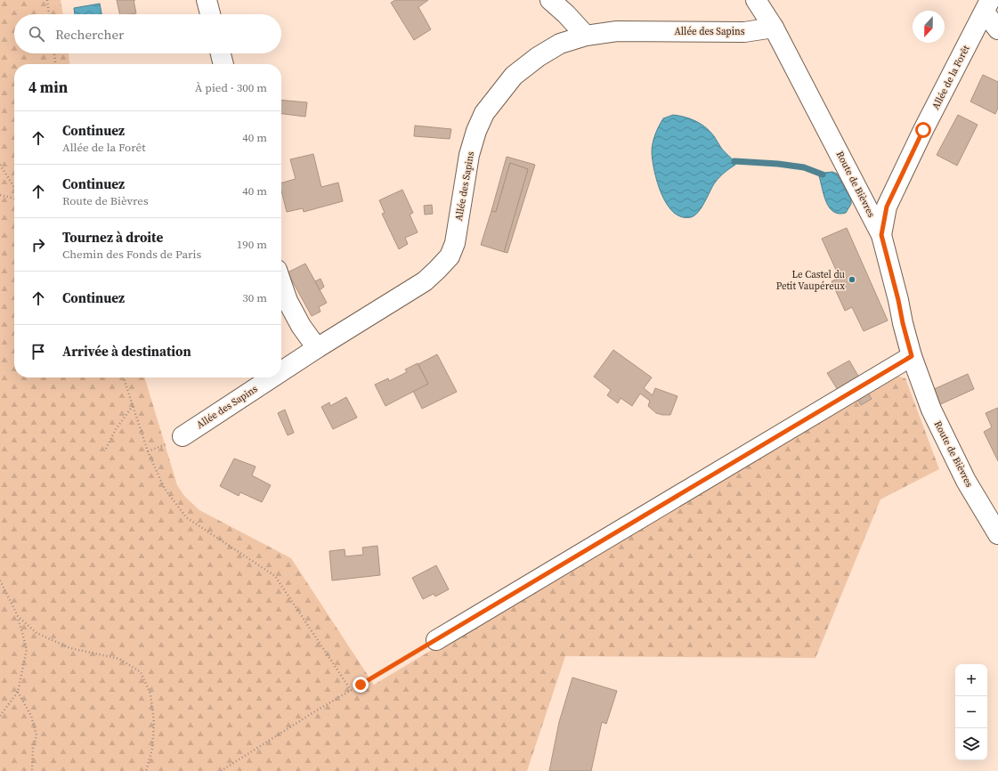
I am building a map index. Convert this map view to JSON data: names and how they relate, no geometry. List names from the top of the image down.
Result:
{
  "streets": {
    "street": ["Allée des Sapins", "Allée de la Forêt", "Route de Bièvres"]
  },
  "crossings": [
    ["Allée des Sapins", "Route de Bièvres"],
    ["Allée de la Forêt", "Route de Bièvres"]
  ],
  "places": ["Le Castel du Petit Vaupéreux"],
  "north": "bottom",
  "page": {
    "search": "Rechercher",
    "heading": ["4 min", "À pied · 300 m"],
    "list": [
      ["Continuez", "Allée de la Forêt", "40 m"],
      ["Continuez", "Route de Bièvres", "40 m"],
      ["Tournez à droite", "Chemin des Fonds de Paris", "190 m"],
      ["Continuez", "30 m"],
      "Arrivée à destination"
    ],
    "map_buttons": ["+", "−"]
  }
}
